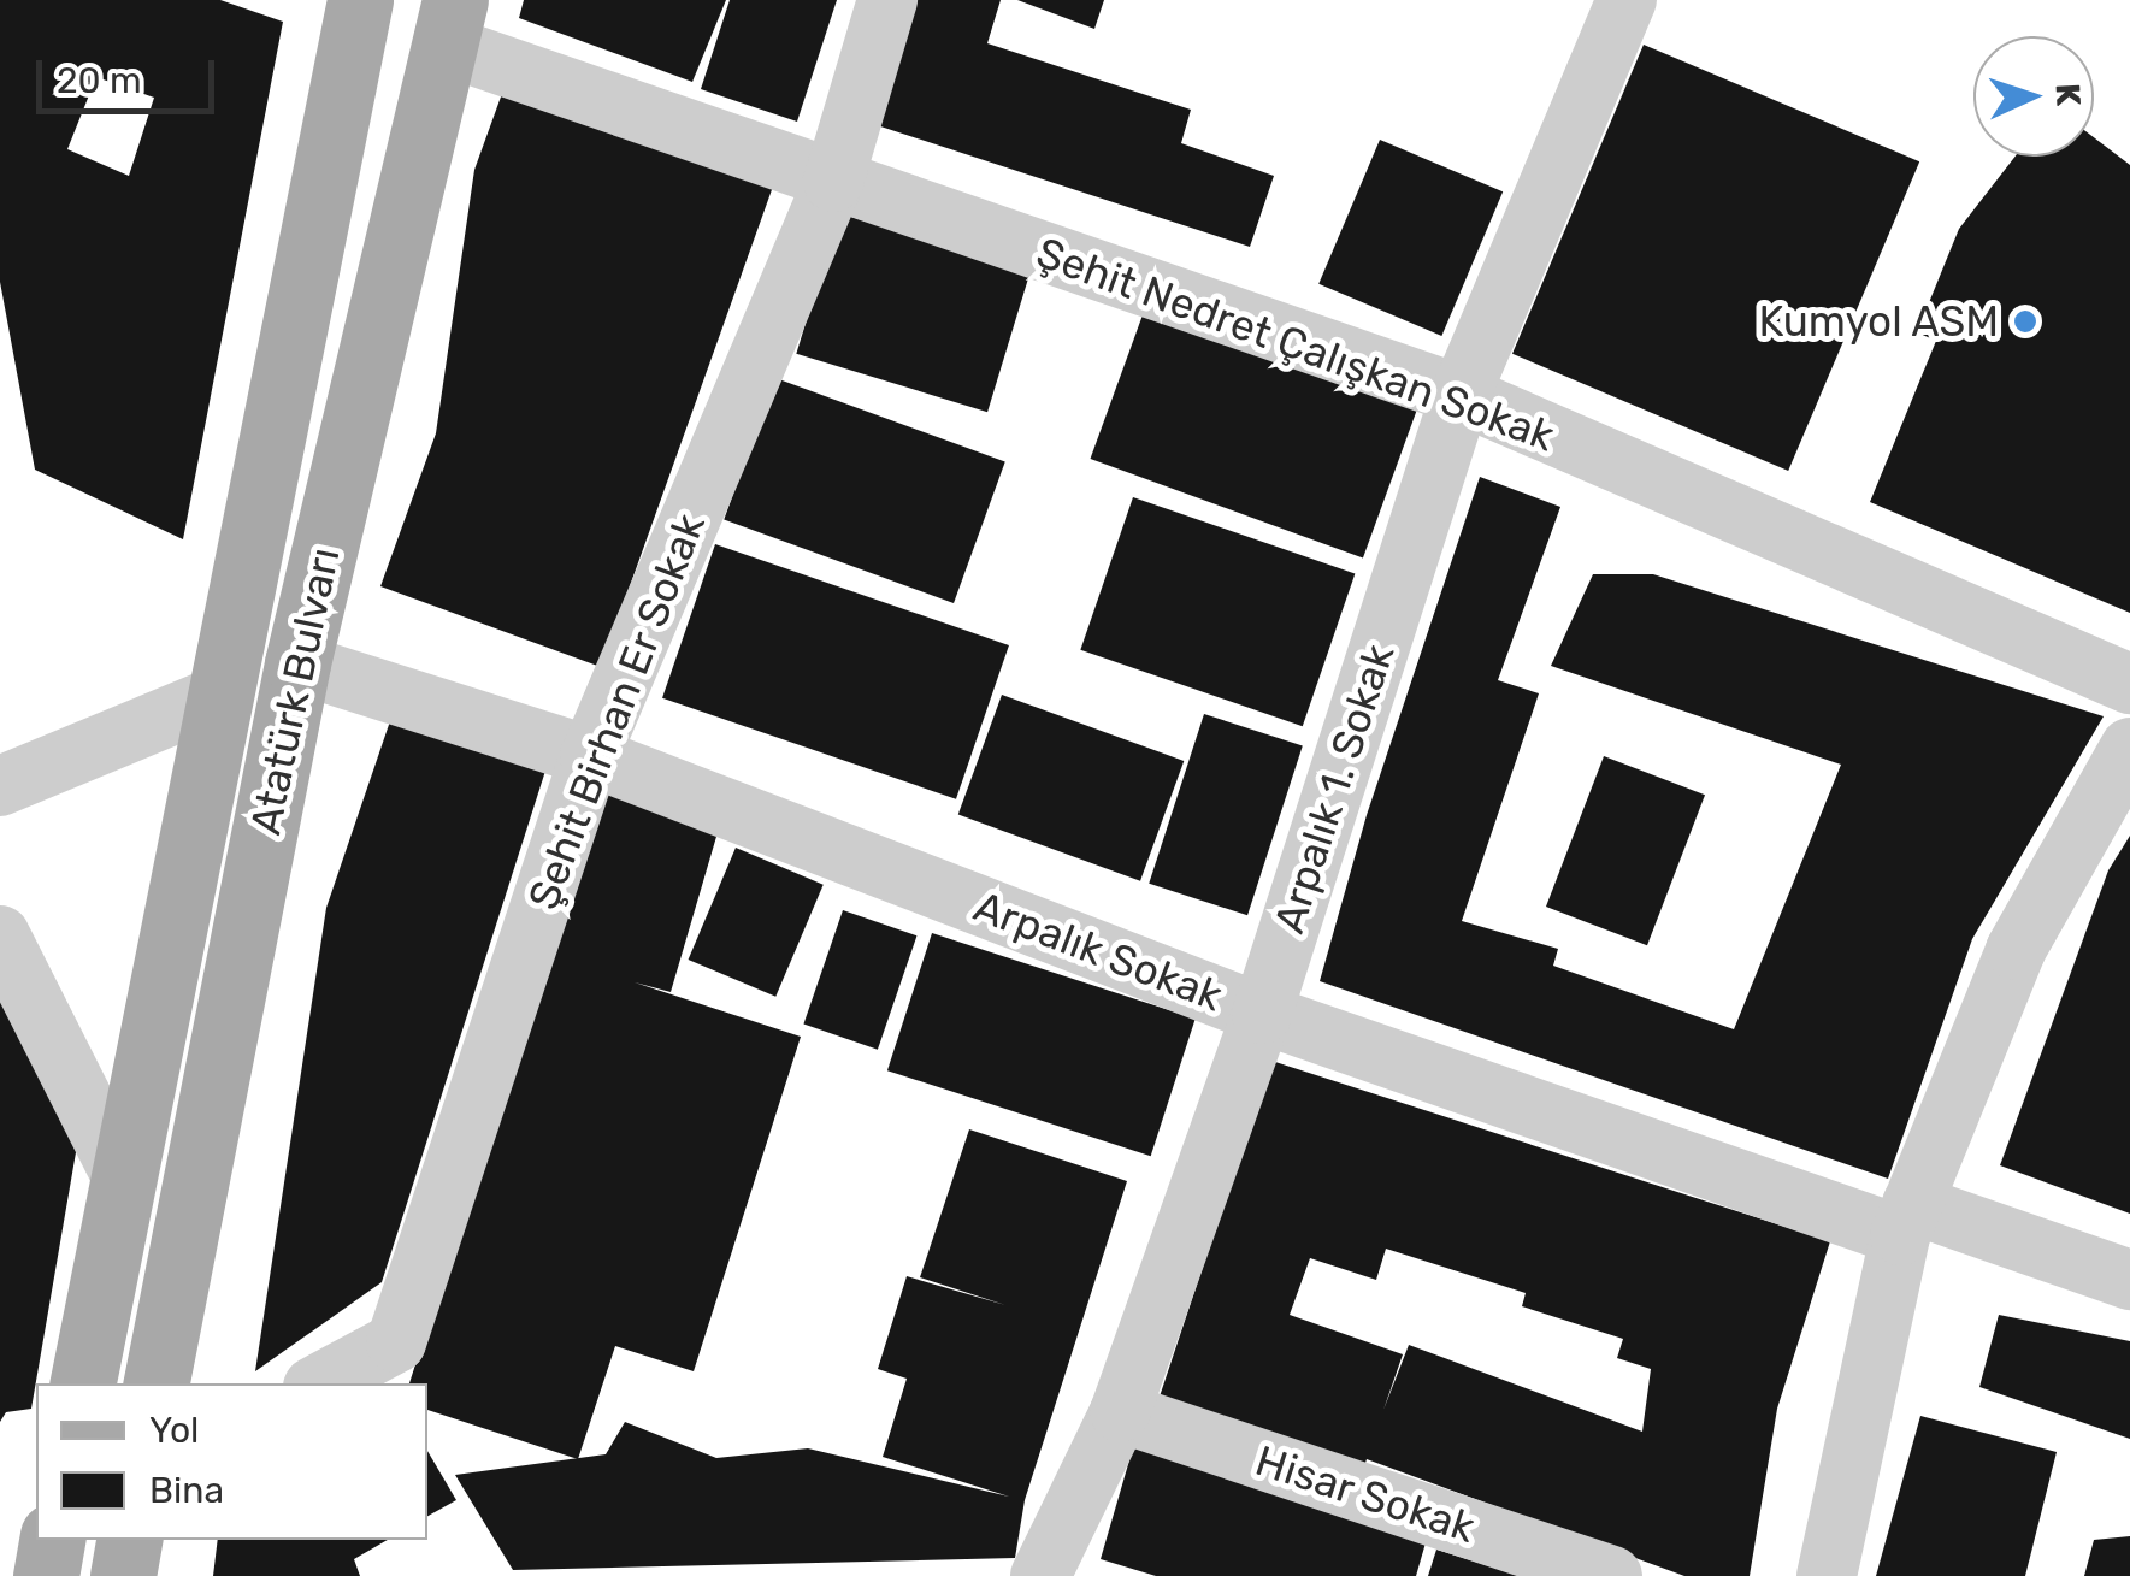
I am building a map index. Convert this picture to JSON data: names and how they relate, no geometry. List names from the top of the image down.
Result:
{
  "streets": {
    "main road": ["Atatürk Bulvarı"],
    "street": [
      "Şehit Nedret Çalışkan Sokak",
      "Şehit Birhan Er Sokak",
      "Arpalık 1. Sokak",
      "Arpalık Sokak",
      "Hisar Sokak"
    ]
  },
  "crossings": [
    ["Şehit Nedret Çalışkan Sokak", "Atatürk Bulvarı"],
    ["Şehit Nedret Çalışkan Sokak", "Şehit Birhan Er Sokak"],
    ["Şehit Nedret Çalışkan Sokak", "Arpalık 1. Sokak"],
    ["Atatürk Bulvarı", "Arpalık Sokak"],
    ["Şehit Birhan Er Sokak", "Arpalık Sokak"],
    ["Arpalık 1. Sokak", "Arpalık Sokak"],
    ["Arpalık 1. Sokak", "Hisar Sokak"]
  ],
  "places": ["Kumyol ASM"],
  "legend": ["Yol", "Bina"],
  "scale_bar": "20 m",
  "north": "right"
}
